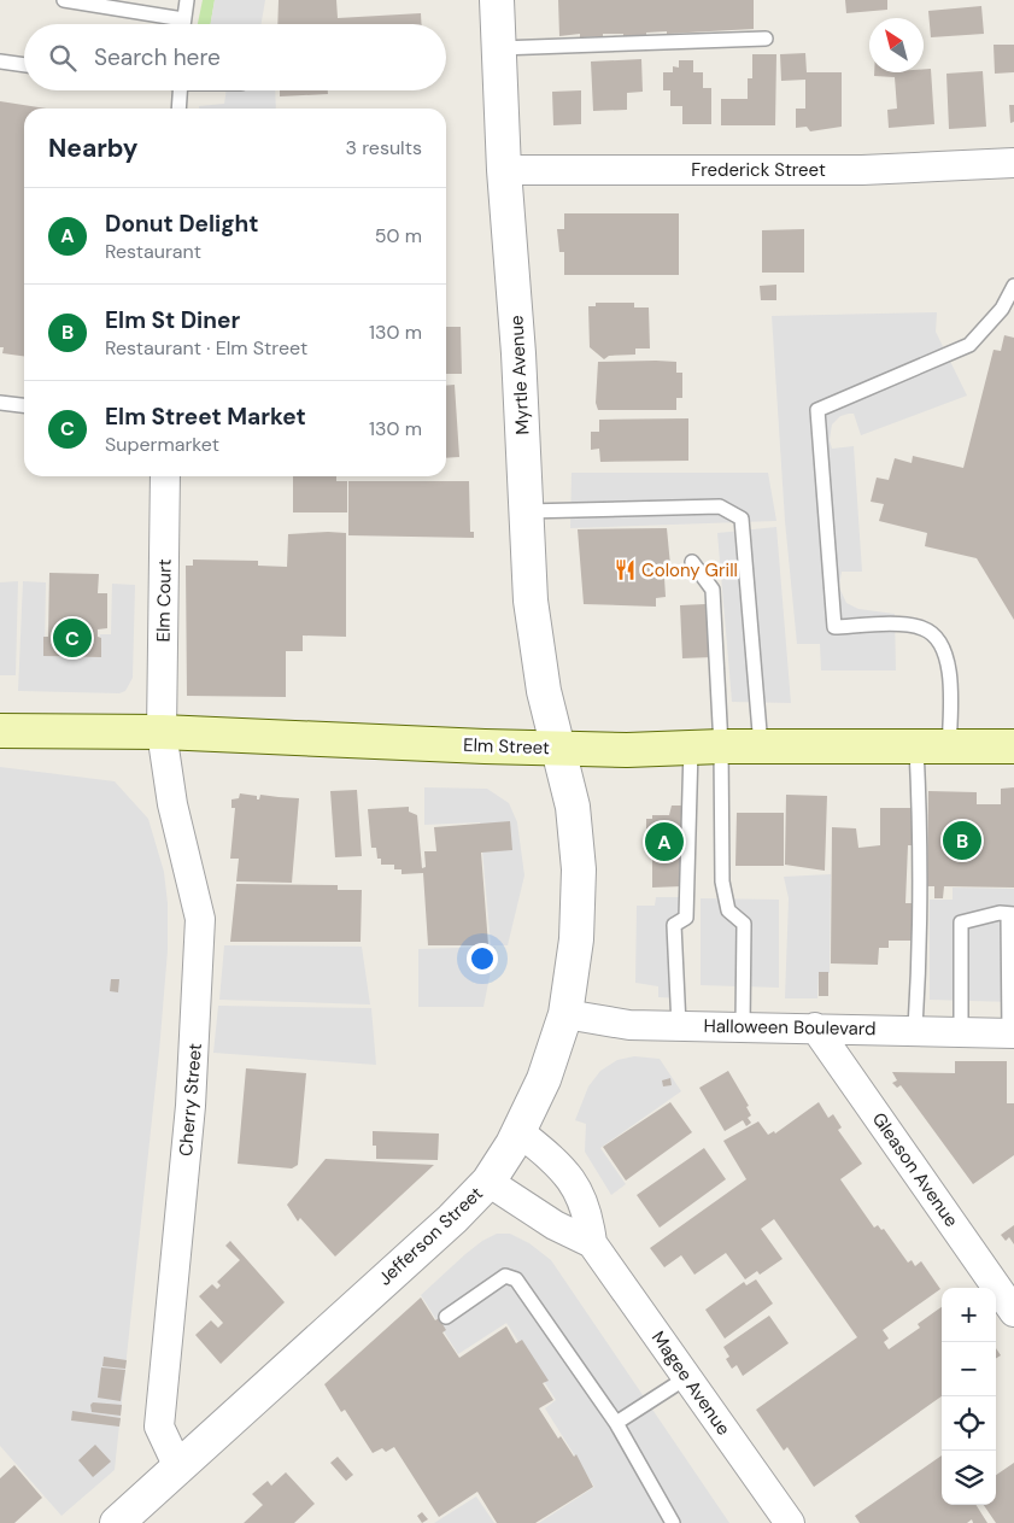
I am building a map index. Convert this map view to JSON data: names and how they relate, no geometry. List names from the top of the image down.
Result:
{
  "streets": {
    "main road": ["Elm Street"],
    "street": [
      "Frederick Street",
      "Myrtle Avenue",
      "Elm Court",
      "Halloween Boulevard",
      "Cherry Street",
      "Gleason Avenue",
      "Jefferson Street",
      "Magee Avenue"
    ]
  },
  "crossings": [
    ["Frederick Street", "Myrtle Avenue"],
    ["Myrtle Avenue", "Elm Street"],
    ["Myrtle Avenue", "Jefferson Street"],
    ["Elm Court", "Elm Street"],
    ["Elm Court", "Cherry Street"],
    ["Elm Street", "Cherry Street"],
    ["Elm Street", "Jefferson Street"],
    ["Halloween Boulevard", "Gleason Avenue"],
    ["Halloween Boulevard", "Jefferson Street"],
    ["Cherry Street", "Jefferson Street"],
    ["Jefferson Street", "Magee Avenue"]
  ],
  "places": {
    "restaurant": ["Colony Grill"]
  },
  "north": "top left",
  "page": {
    "search": "Search here",
    "heading": ["Nearby", "3 results"],
    "list": [
      {
        "mark": "A",
        "name": "Donut Delight",
        "note": "Restaurant",
        "value": "50 m"
      },
      {
        "mark": "B",
        "name": "Elm St Diner",
        "note": "Restaurant · Elm Street",
        "value": "130 m"
      },
      {
        "mark": "C",
        "name": "Elm Street Market",
        "note": "Supermarket",
        "value": "130 m"
      }
    ],
    "pins": ["C", "B", "A"],
    "map_buttons": ["+", "−"]
  }
}
